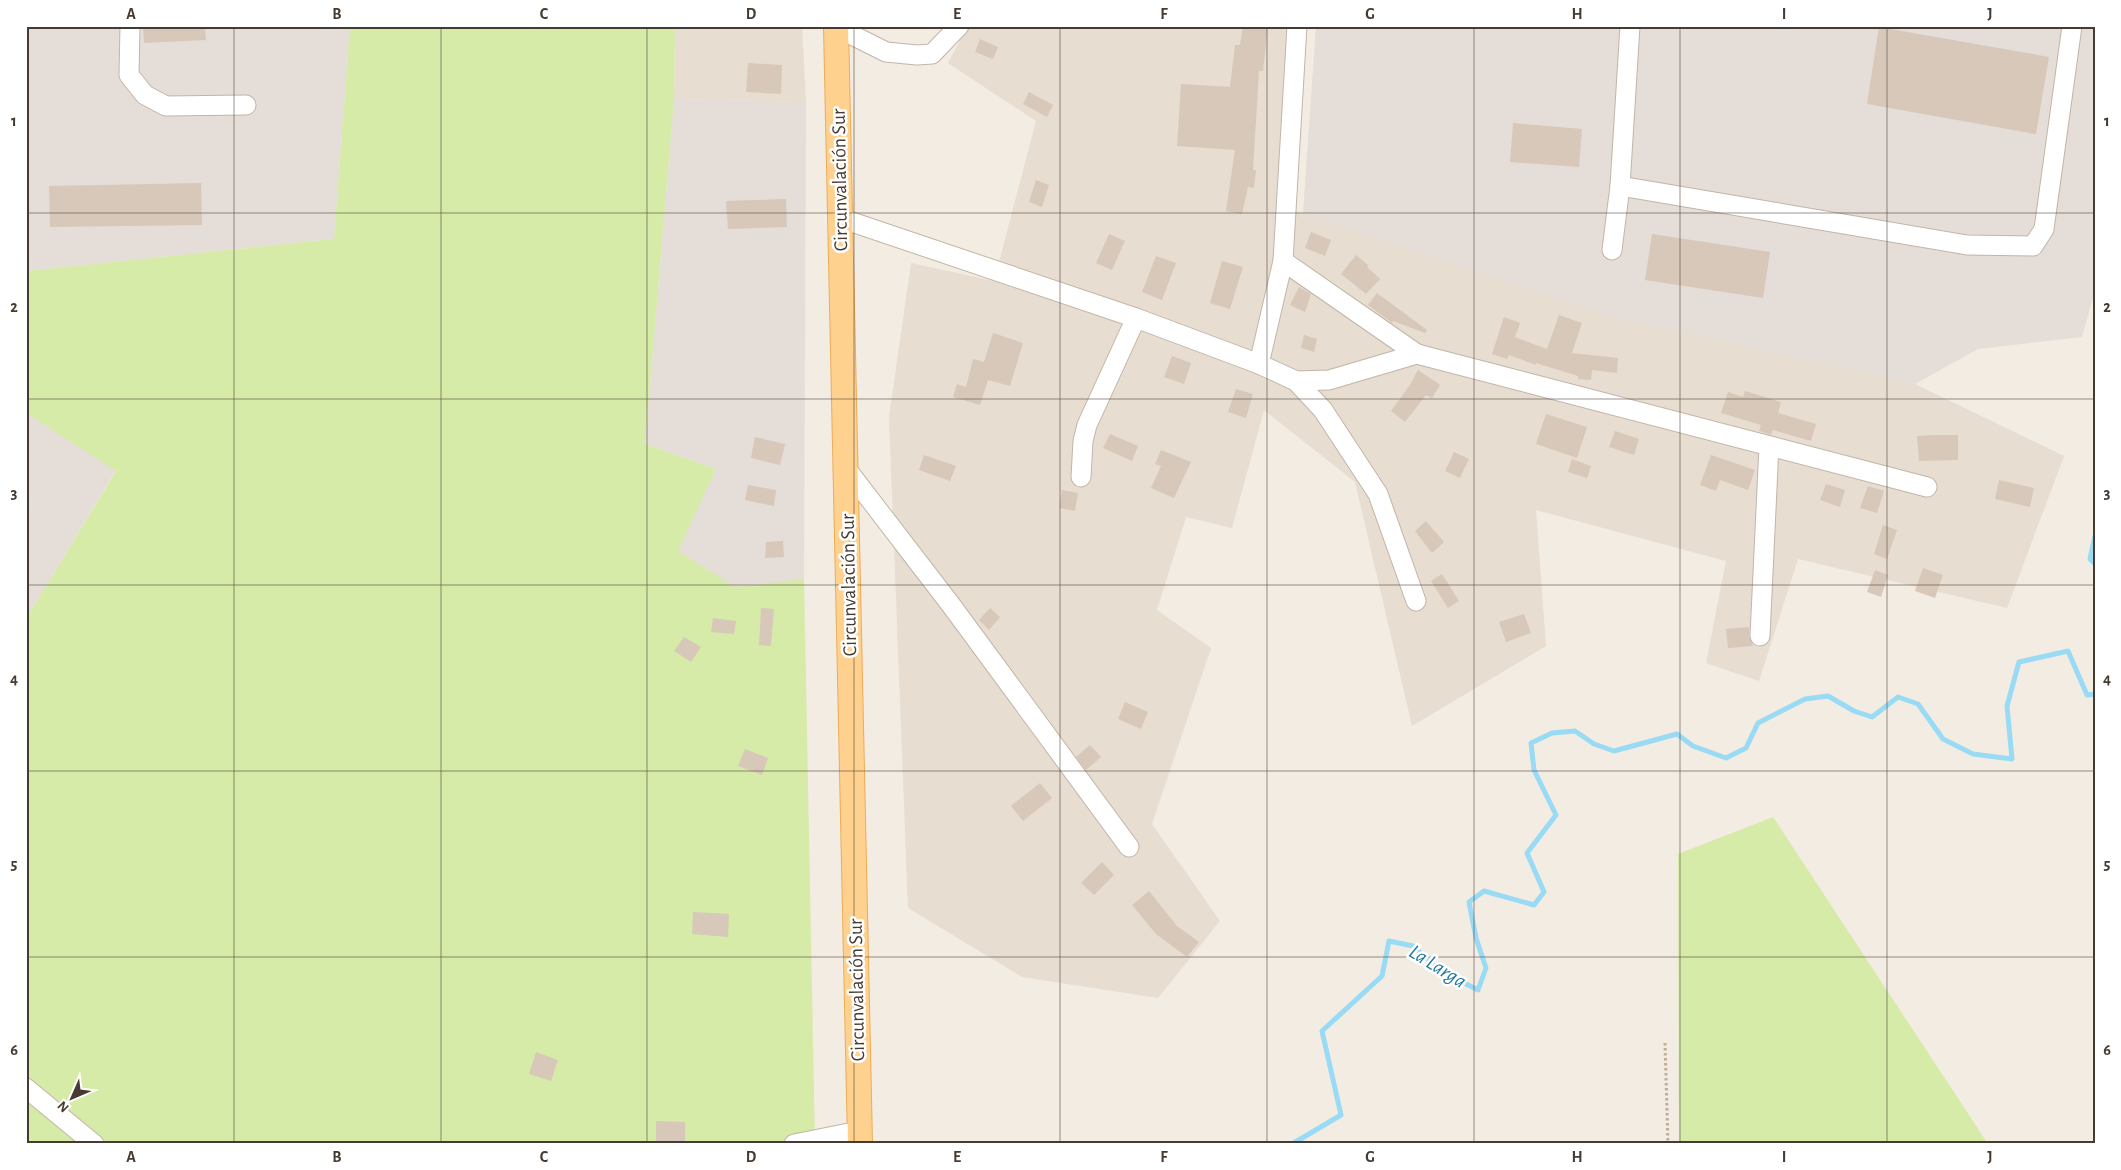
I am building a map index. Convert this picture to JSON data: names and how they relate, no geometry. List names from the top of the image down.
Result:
{
  "streets": {
    "main road": ["Circunvalación Sur"]
  },
  "water": ["La Larga"],
  "north": "bottom left",
  "grid": {
    "columns": [
      "A",
      "B",
      "C",
      "D",
      "E",
      "F",
      "G",
      "H",
      "I",
      "J"
    ],
    "rows": [
      "1",
      "2",
      "3",
      "4",
      "5",
      "6"
    ]
  }
}
